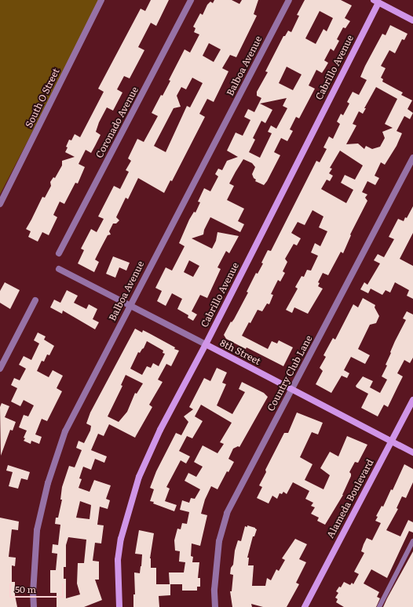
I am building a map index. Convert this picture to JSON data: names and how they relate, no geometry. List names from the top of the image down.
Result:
{
  "streets": {
    "street": [
      "Balboa Avenue",
      "Cabrillo Avenue",
      "South O Street",
      "Coronado Avenue",
      "8th Street",
      "Country Club Lane",
      "Alameda Boulevard"
    ]
  },
  "crossings": [
    ["Balboa Avenue", "8th Street"],
    ["Cabrillo Avenue", "8th Street"],
    ["8th Street", "Country Club Lane"],
    ["8th Street", "Alameda Boulevard"]
  ],
  "scale_bar": "50 m"
}
